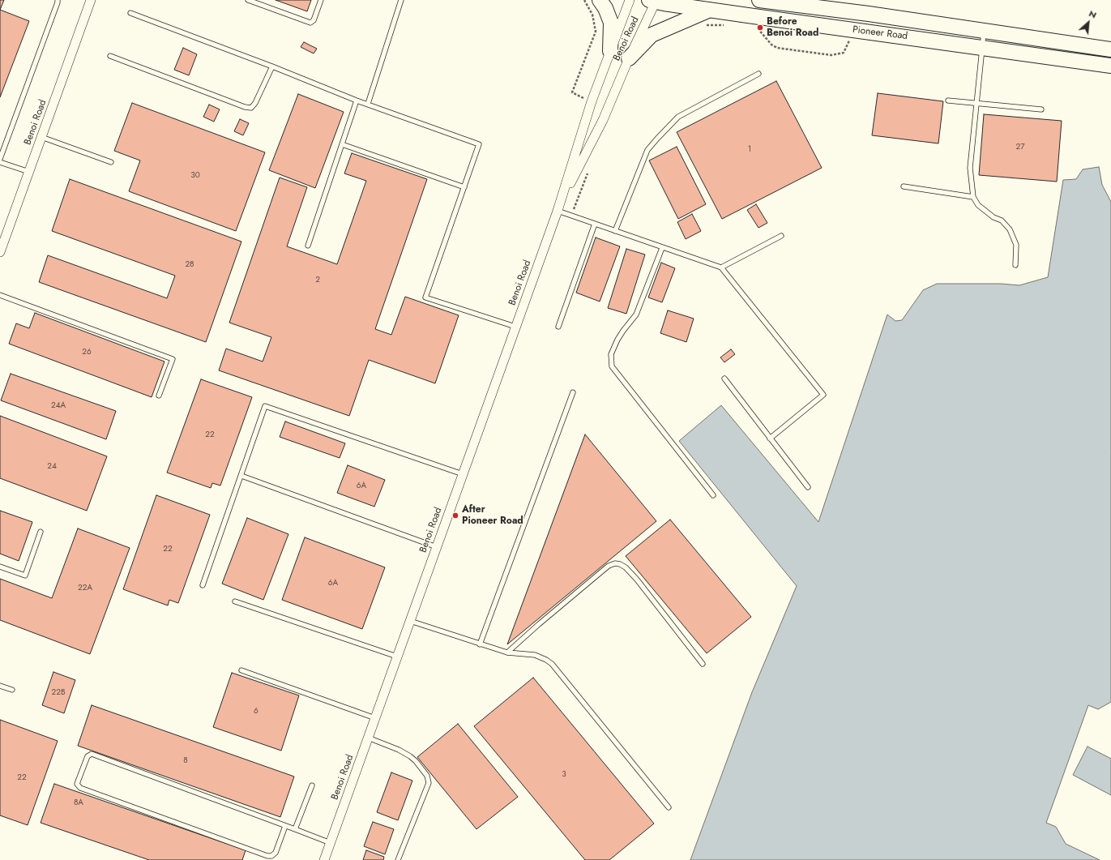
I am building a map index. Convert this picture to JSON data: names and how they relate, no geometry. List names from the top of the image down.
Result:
{
  "streets": {
    "main road": ["Pioneer Road"],
    "street": ["Benoi Road"]
  },
  "crossings": [
    ["Pioneer Road", "Benoi Road"]
  ],
  "places": ["Before Benoi Road", "After Pioneer Road"],
  "house_numbers": [
    "27",
    "1",
    "30",
    "28",
    "2",
    "26",
    "24A",
    "22",
    "24",
    "6A",
    "22",
    "6A",
    "22A",
    "22B",
    "6",
    "8",
    "3",
    "22",
    "8A"
  ],
  "north": "top right"
}
